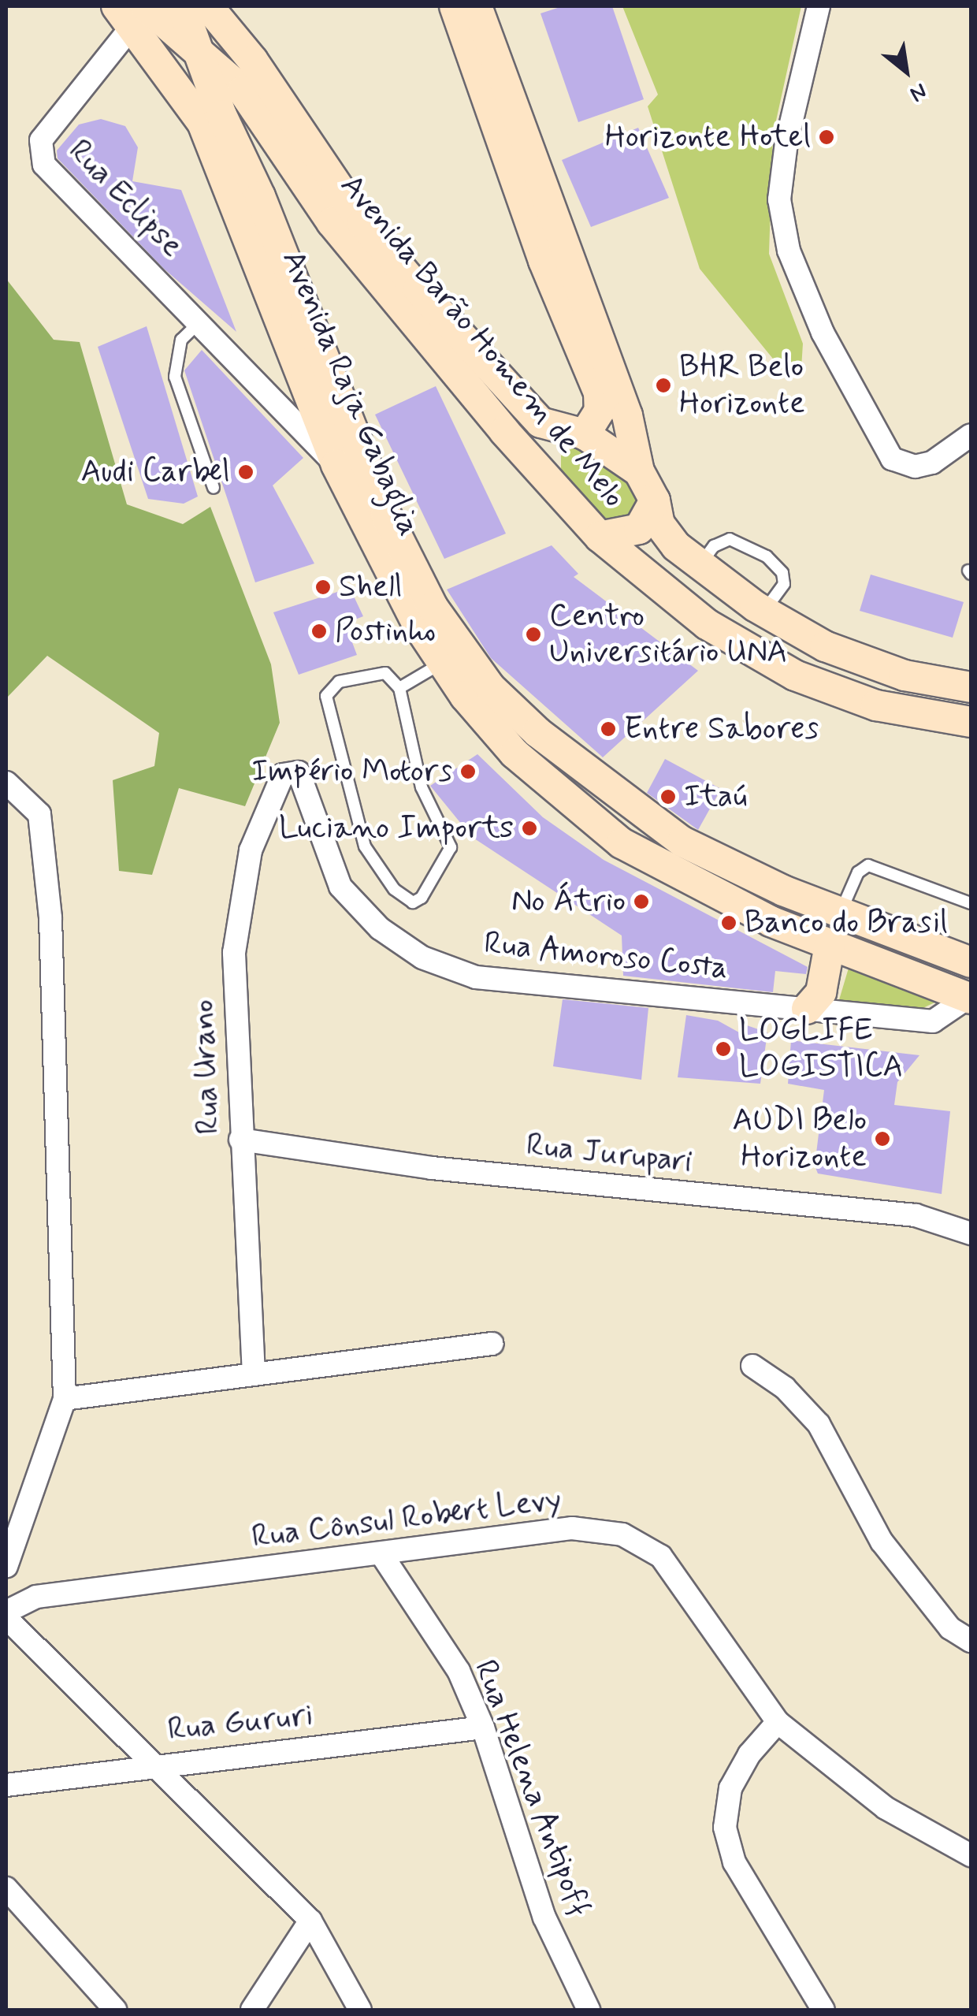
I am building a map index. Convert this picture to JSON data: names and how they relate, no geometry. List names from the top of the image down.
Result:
{
  "streets": {
    "main road": ["Avenida Barão Homem de Melo", "Avenida Raja Gabaglia"],
    "street": [
      "Rua Eclipse",
      "Rua Amoroso Costa",
      "Rua Urano",
      "Rua Jurupari",
      "Rua Cônsul Robert Levy",
      "Rua Gururi",
      "Rua Helena Antipoff"
    ]
  },
  "crossings": [
    ["Rua Eclipse", "Avenida Barão Homem de Melo"],
    ["Rua Eclipse", "Avenida Raja Gabaglia"],
    ["Avenida Barão Homem de Melo", "Avenida Raja Gabaglia"],
    ["Avenida Raja Gabaglia", "Rua Amoroso Costa"],
    ["Rua Amoroso Costa", "Rua Urano"],
    ["Rua Urano", "Rua Jurupari"],
    ["Rua Cônsul Robert Levy", "Rua Helena Antipoff"],
    ["Rua Gururi", "Rua Helena Antipoff"]
  ],
  "places": [
    "Horizonte Hotel",
    "BHR Belo Horizonte",
    "Audi Carbel",
    "Shell",
    "Postinho",
    "Centro Universitário UNA",
    "Entre Sabores",
    "Império Motors",
    "Itaú",
    "Luciano Imports",
    "No Átrio",
    "Banco do Brasil",
    "LOGLIFE LOGISTICA",
    "AUDI Belo Horizonte"
  ],
  "north": "bottom right"
}
